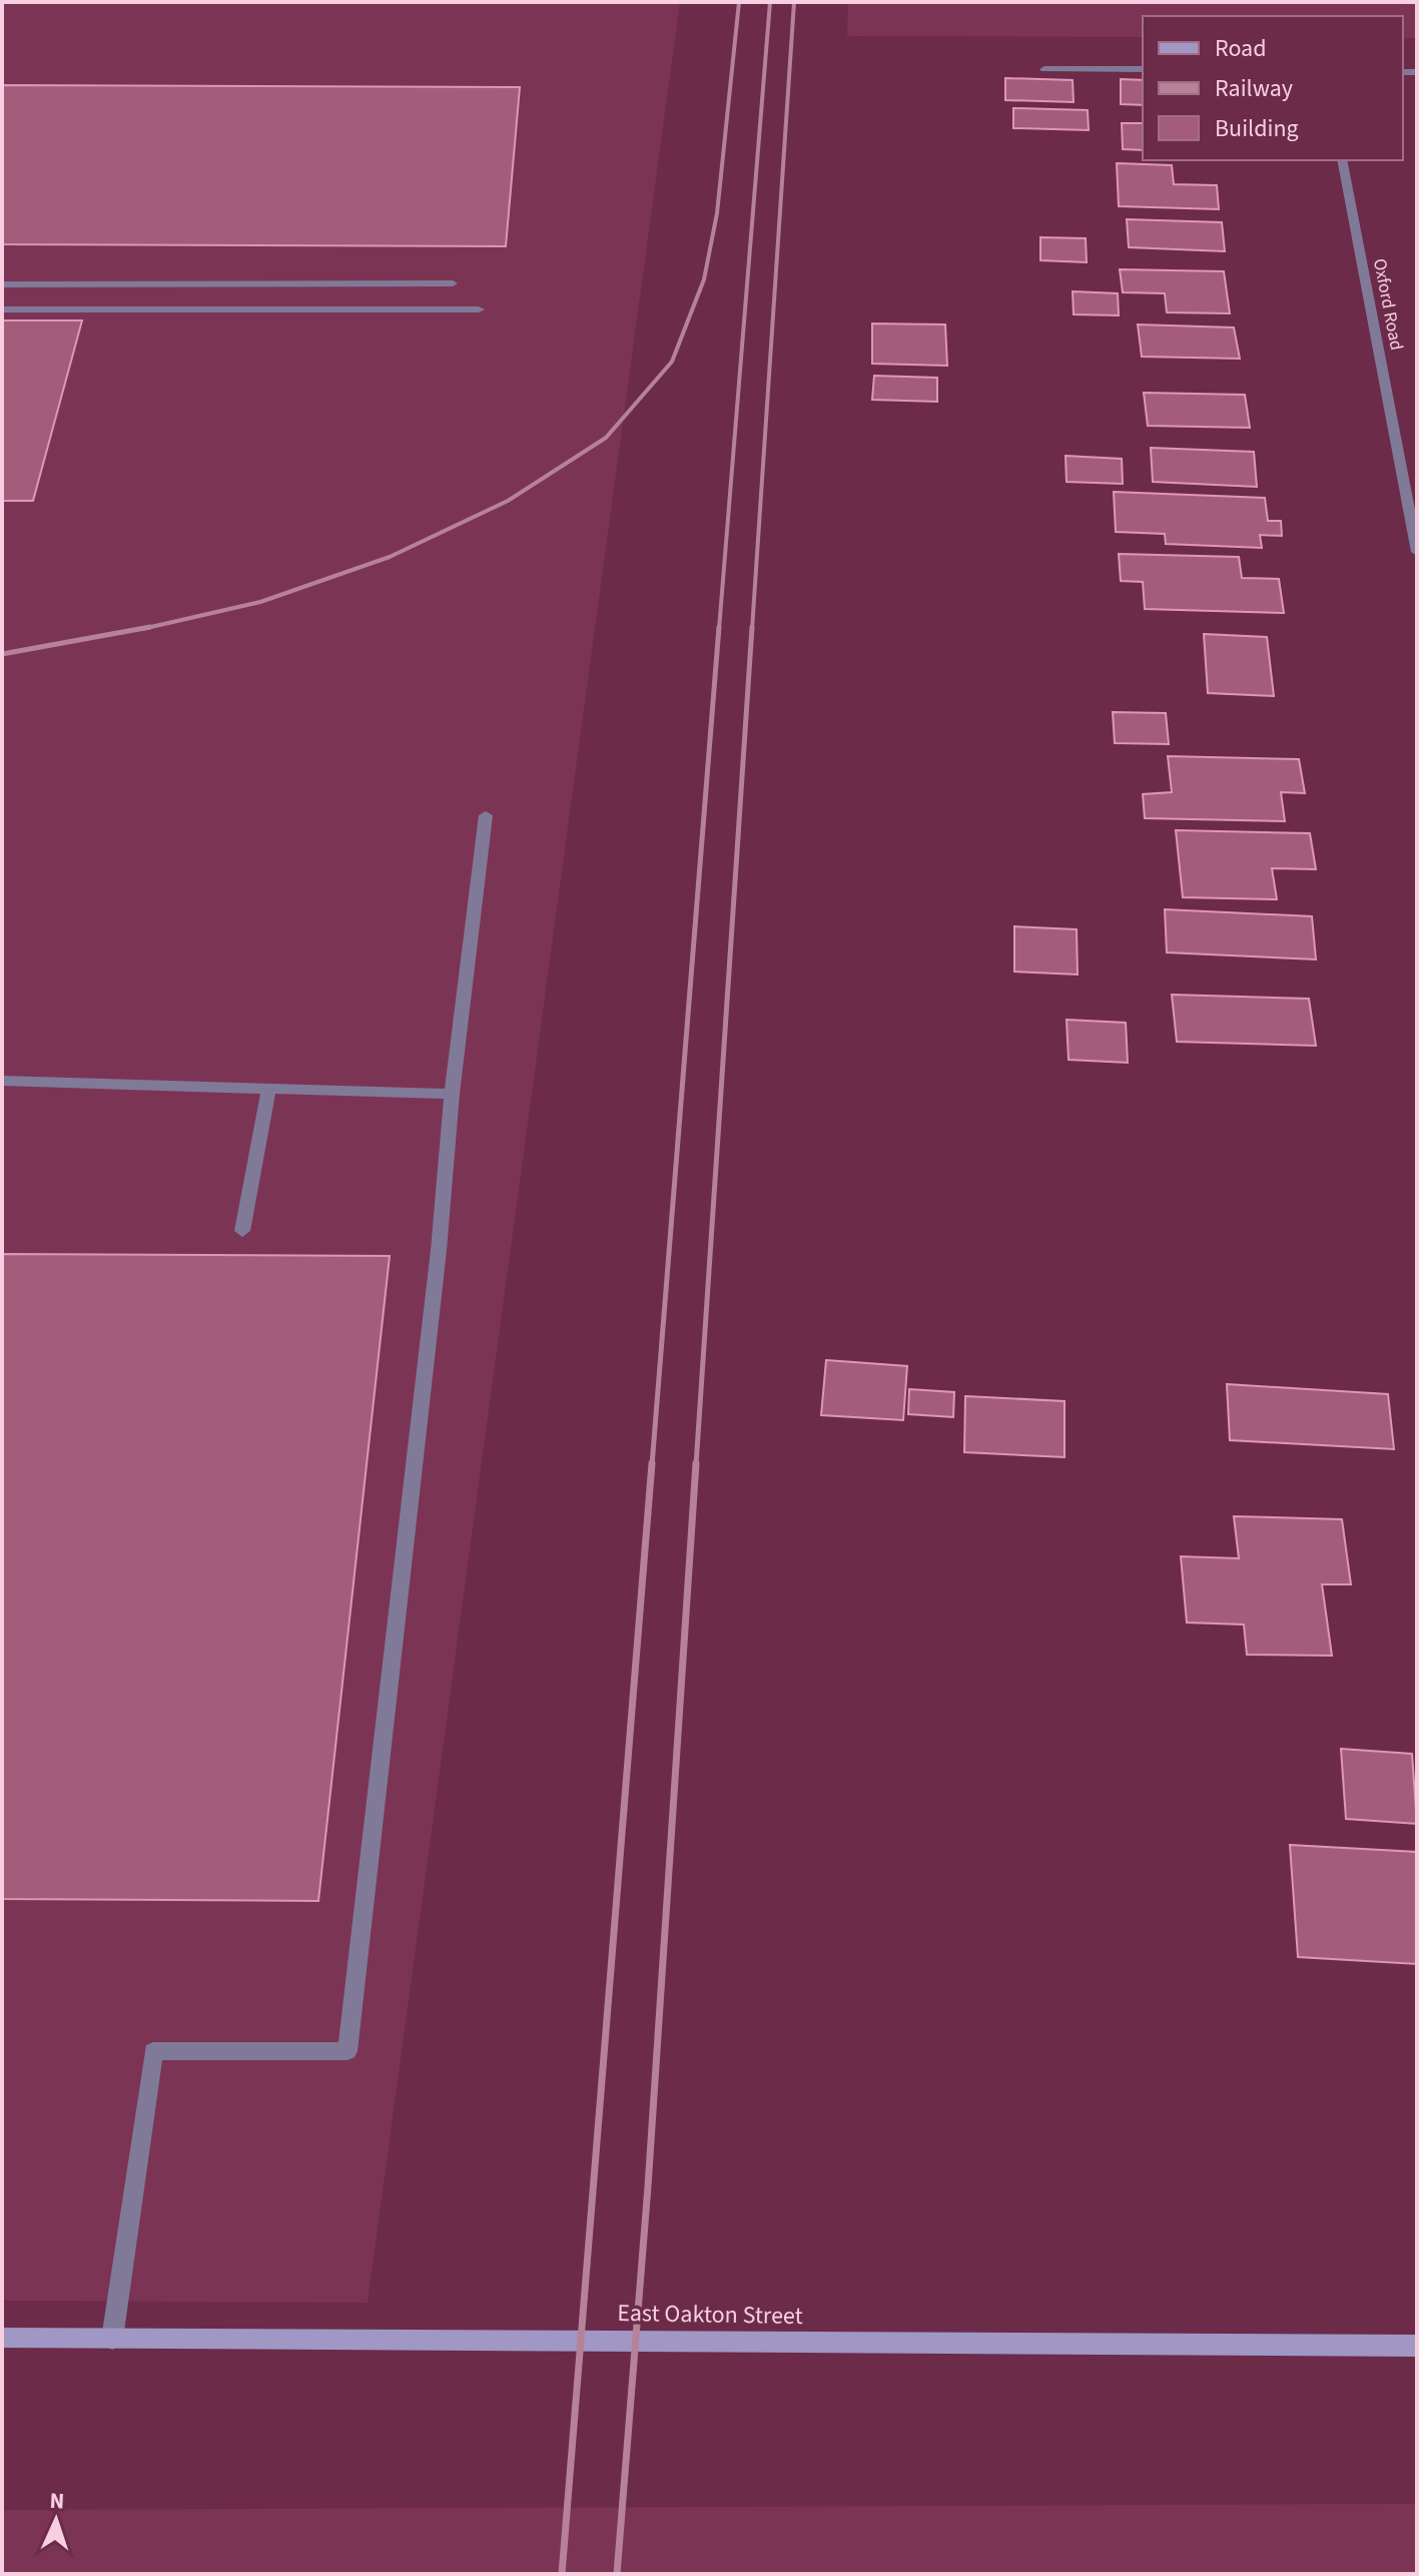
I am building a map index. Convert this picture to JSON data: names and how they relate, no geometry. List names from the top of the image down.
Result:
{
  "streets": {
    "main road": ["East Oakton Street"],
    "street": ["Oxford Road"]
  },
  "legend": ["Road", "Railway", "Building"],
  "north": "top"
}
